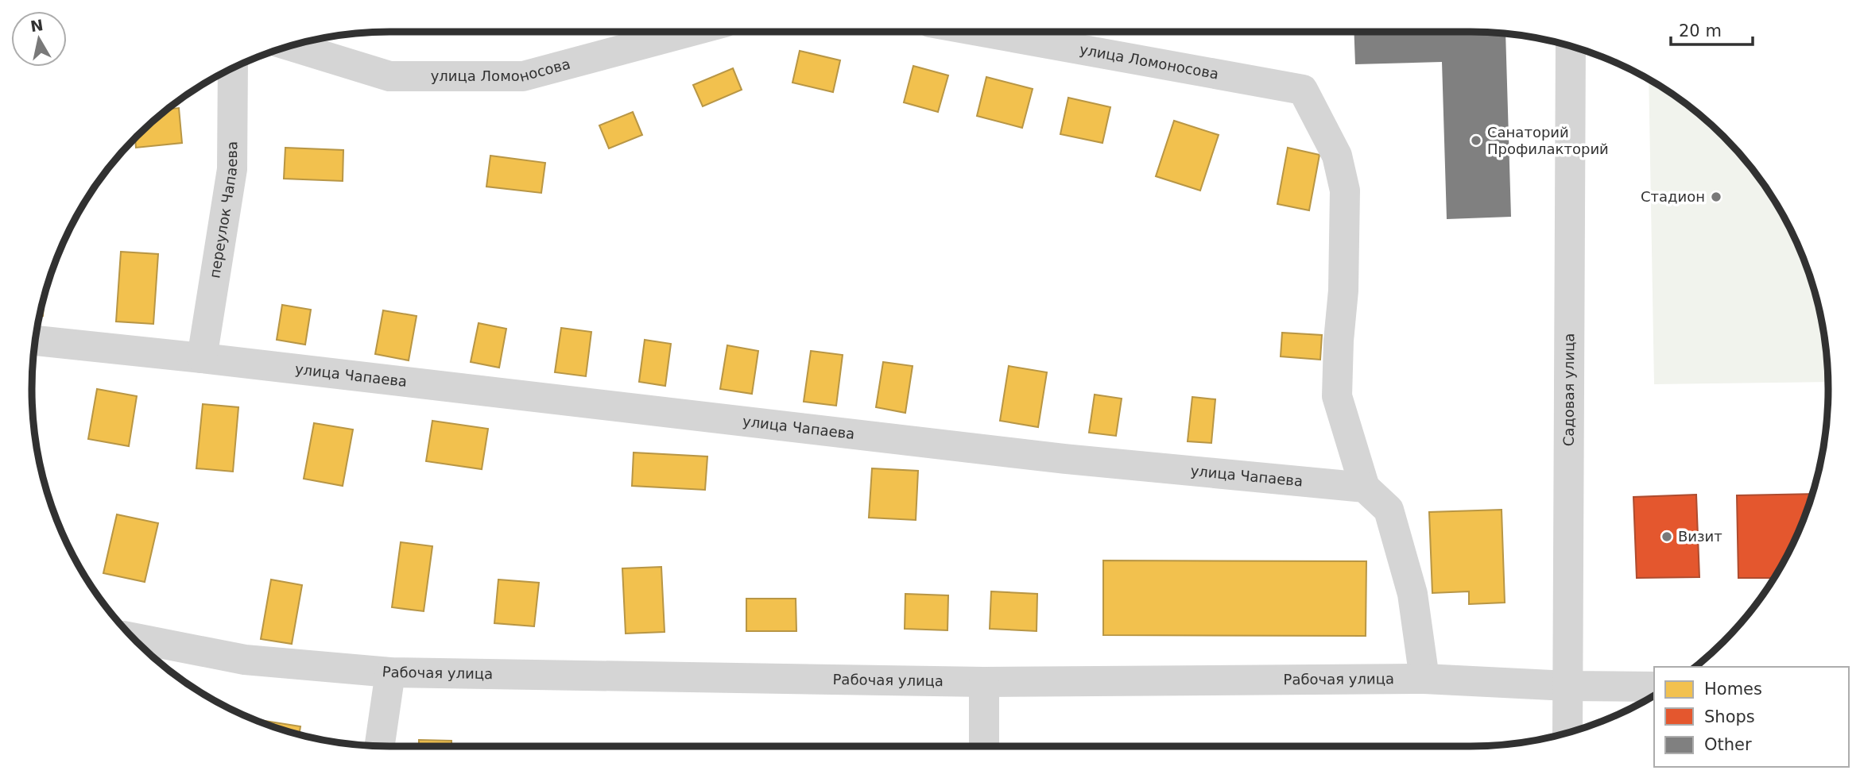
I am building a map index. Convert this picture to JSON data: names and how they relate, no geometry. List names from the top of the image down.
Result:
{
  "streets": {
    "street": [
      "улица Ломоносова",
      "переулок Чапаева",
      "улица Чапаева",
      "Садовая улица",
      "Рабочая улица"
    ]
  },
  "crossings": [
    ["улица Ломоносова", "улица Чапаева"],
    ["переулок Чапаева", "улица Чапаева"],
    ["Садовая улица", "Рабочая улица"]
  ],
  "places": ["Санаторий Профилакторий", "Стадион", "Визит"],
  "legend": ["Homes", "Shops", "Other"],
  "scale_bar": "20 m",
  "north": "top"
}
